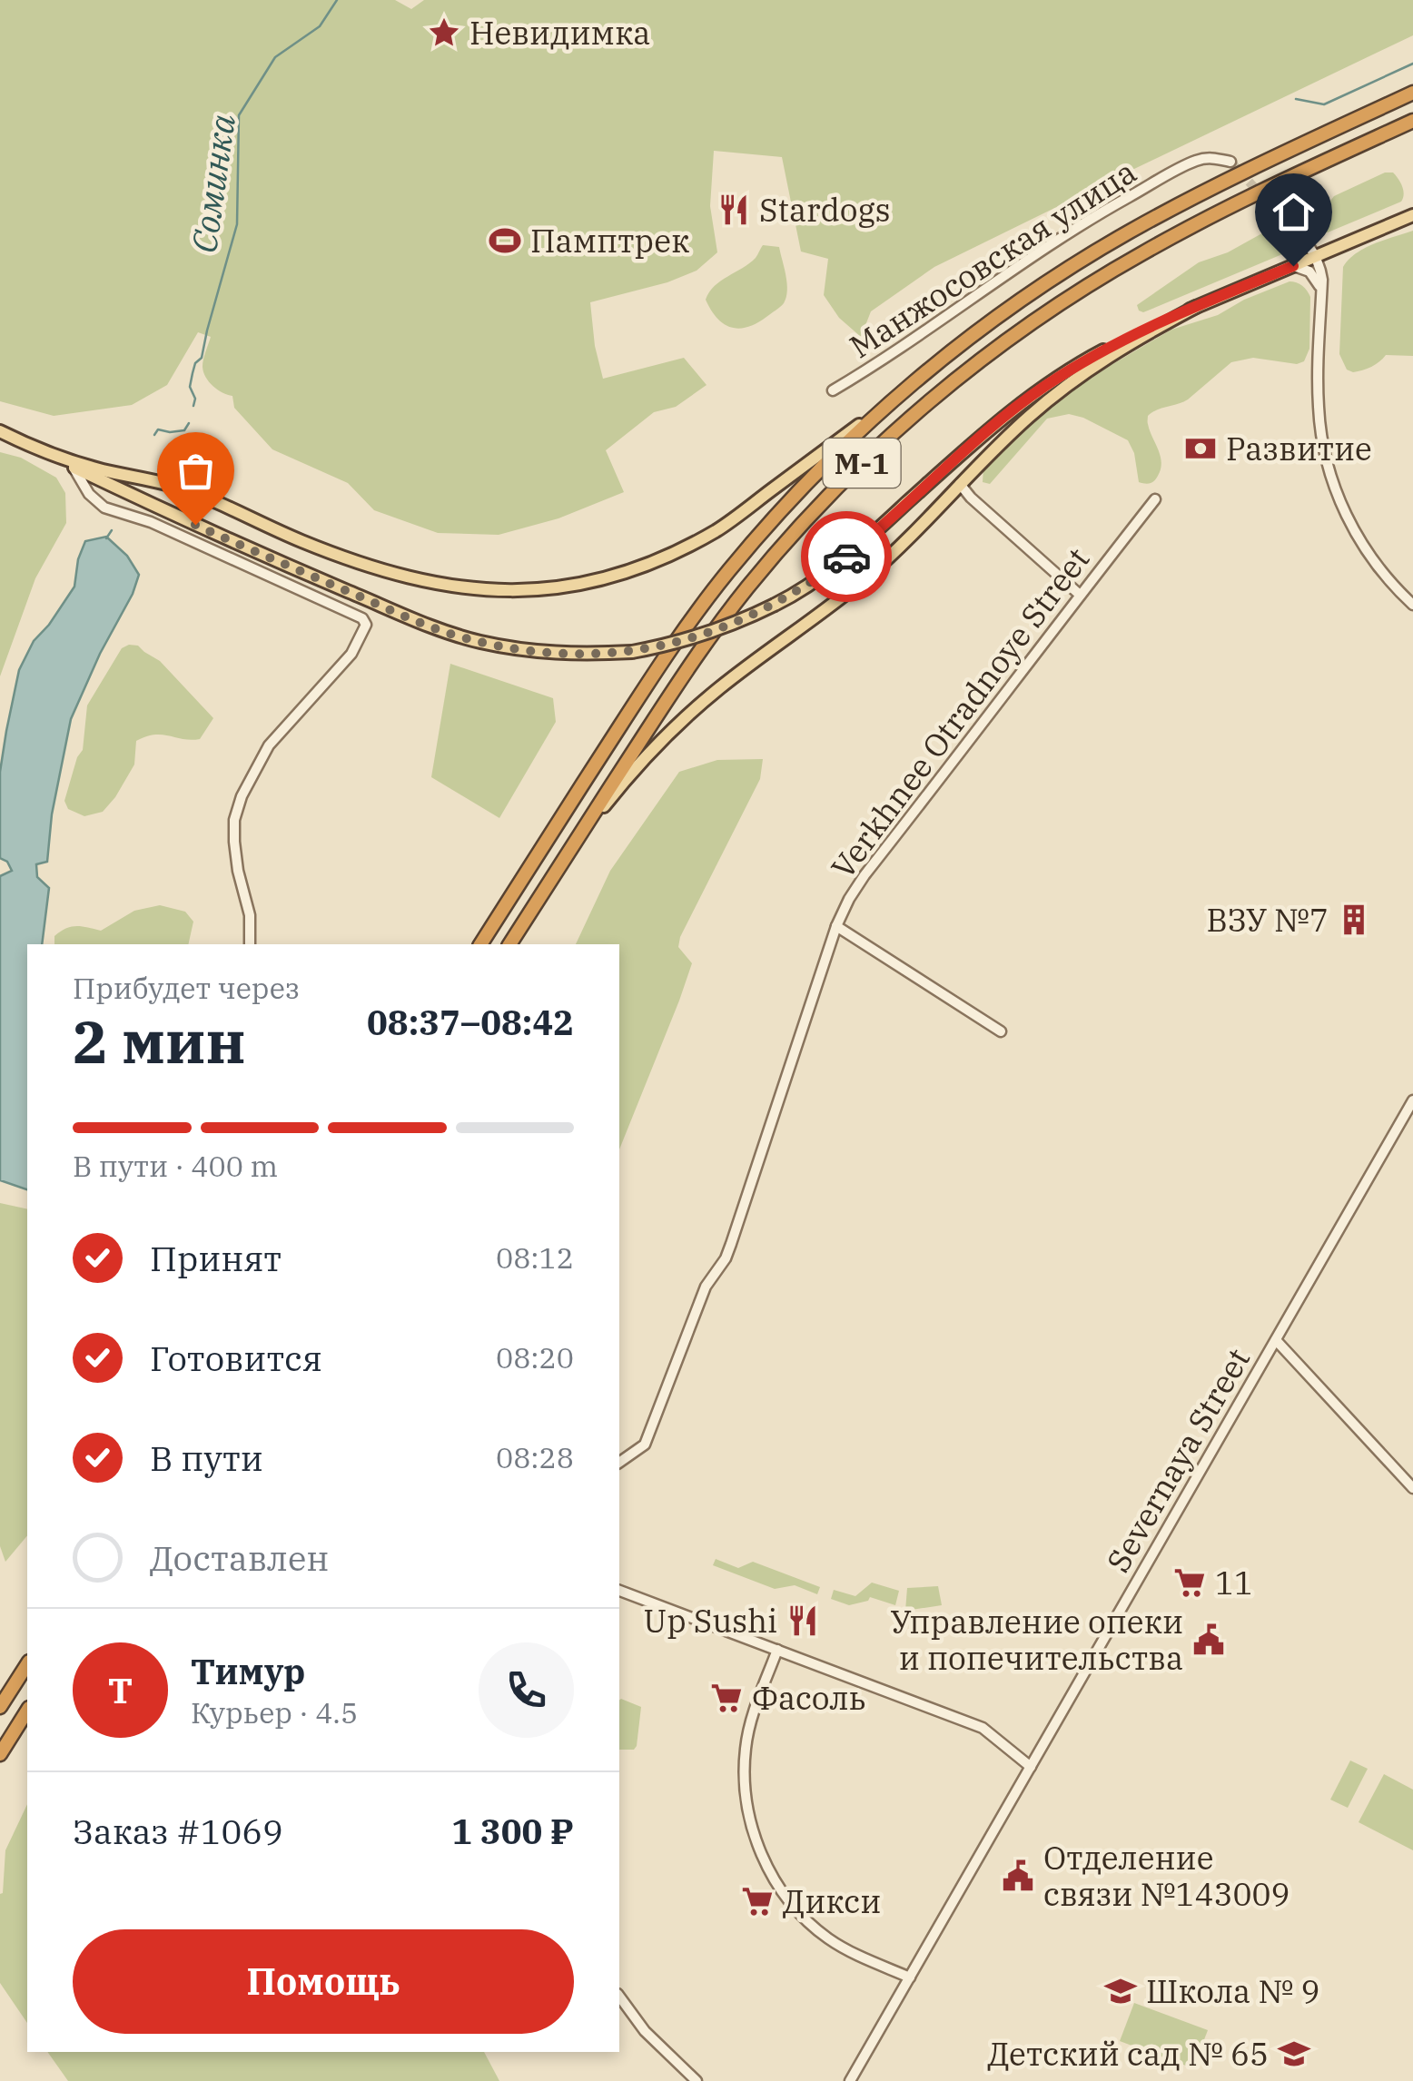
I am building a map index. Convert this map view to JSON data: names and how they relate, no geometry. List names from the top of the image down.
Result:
{
  "streets": {
    "highway": ["М-1"],
    "street": ["Манжосовская улица", "Verkhnee Otradnoye Street", "Severnaya Street"]
  },
  "water": ["Соминка"],
  "places": {
    "place": ["Невидимка"],
    "restaurant": ["Stardogs", "Up Sushi"],
    "sports": ["Памптрек"],
    "bank": ["Развитие"],
    "building": ["ВЗУ №7"],
    "supermarket": ["11", "Фасоль", "Дикси"],
    "public building": ["Управление опеки и попечительства", "Отделение связи №143009"],
    "school or university": ["Школа № 9", "Детский сад № 65"]
  },
  "page": {
    "heading": ["2 мин", "Прибудет через", "08:37–08:42"],
    "panel": [
      "Тимур",
      "Курьер · 4.5",
      "Заказ #1069",
      "1 300 ₽"
    ],
    "bar": "В пути · 400 m",
    "list": [
      ["Принят", "08:12"],
      ["Готовится", "08:20"],
      ["В пути", "08:28"],
      "Доставлен"
    ],
    "round": "Т",
    "buttons": "Помощь"
  }
}
